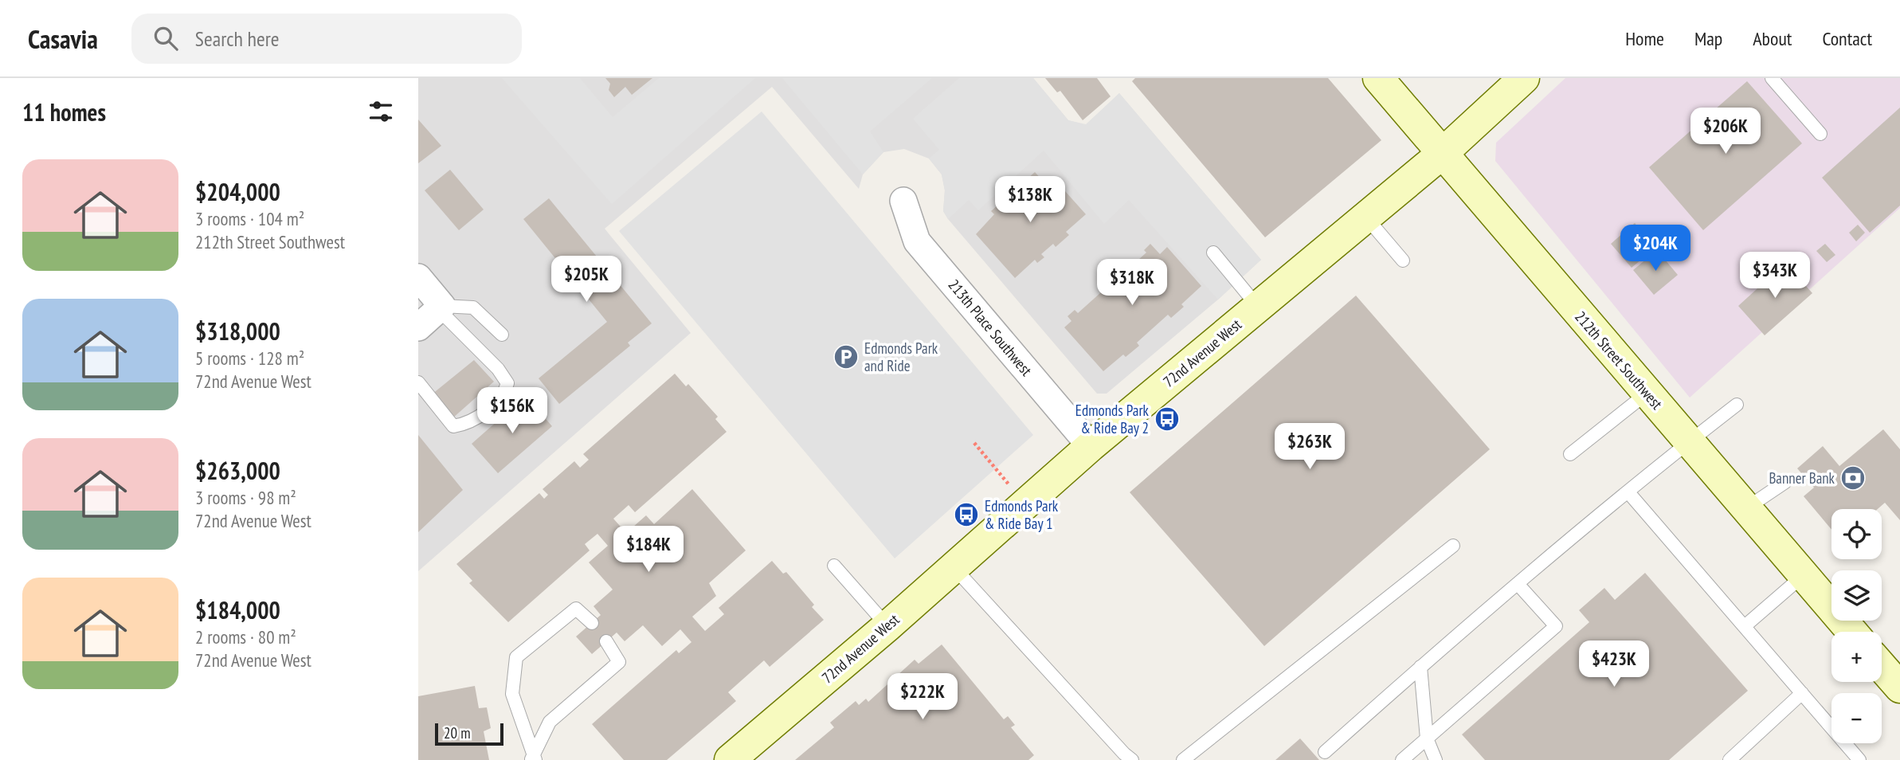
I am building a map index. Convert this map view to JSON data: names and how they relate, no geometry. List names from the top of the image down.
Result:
{
  "streets": {
    "street": ["213th Place Southwest", "72nd Avenue West", "212th Street Southwest"]
  },
  "crossings": [
    ["213th Place Southwest", "72nd Avenue West"],
    ["72nd Avenue West", "212th Street Southwest"]
  ],
  "places": {
    "parking": ["Edmonds Park and Ride"],
    "bus stop": ["Edmonds Park & Ride Bay 2", "Edmonds Park & Ride Bay 1"],
    "bank": ["Banner Bank"]
  },
  "scale_bar": "20 m",
  "page": {
    "header": "Casavia",
    "search": "Search here",
    "nav": [
      "Home",
      "Map",
      "About",
      "Contact"
    ],
    "heading": "11 homes",
    "price": [
      "$206K",
      "$138K",
      "$204K",
      "$343K",
      "$205K",
      "$318K",
      "$156K",
      "$263K",
      "$184K",
      "$423K",
      "$222K"
    ],
    "list": [
      {
        "name": "$204,000",
        "note": "3 rooms · 104 m² · 212th Street Southwest"
      },
      {
        "name": "$318,000",
        "note": "5 rooms · 128 m² · 72nd Avenue West"
      },
      {
        "name": "$263,000",
        "note": "3 rooms · 98 m² · 72nd Avenue West"
      },
      {
        "name": "$184,000",
        "note": "2 rooms · 80 m² · 72nd Avenue West"
      }
    ],
    "map_buttons": ["+", "−"],
    "scale": "20 m"
  }
}
